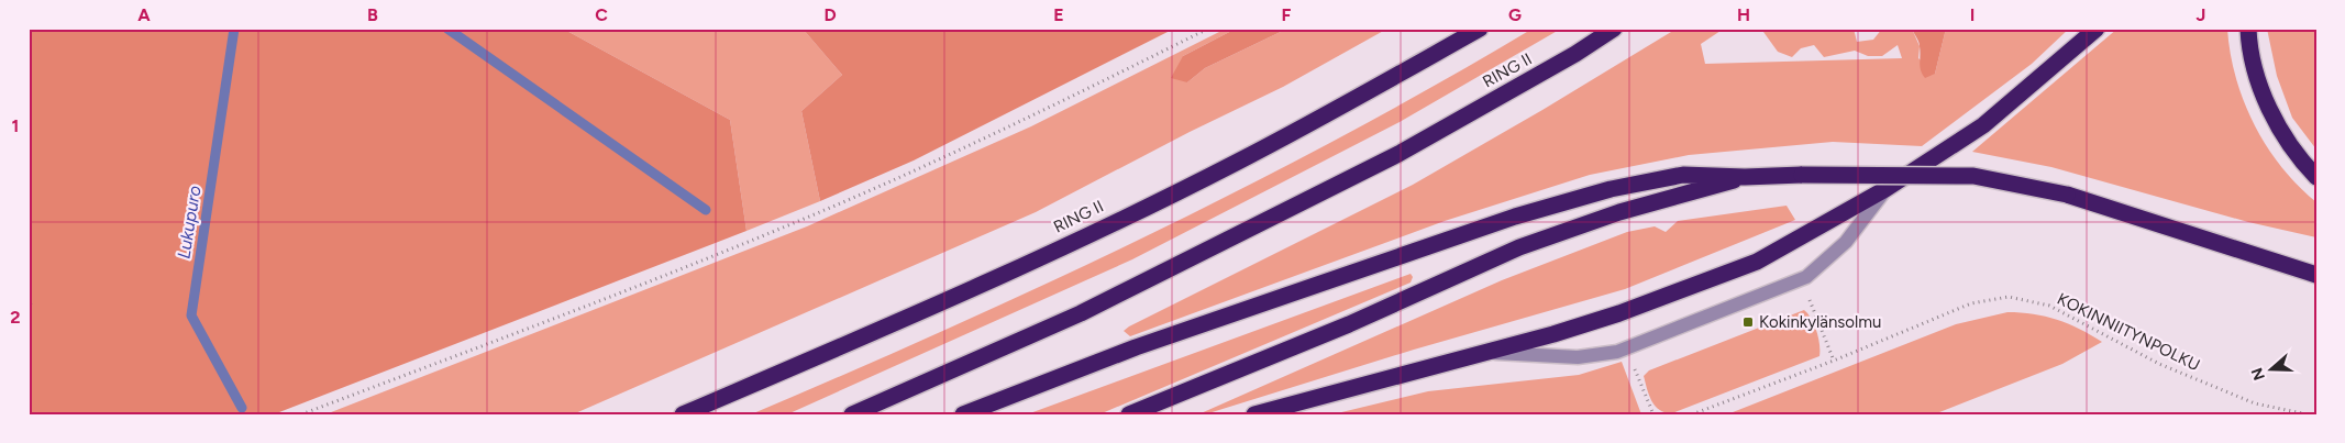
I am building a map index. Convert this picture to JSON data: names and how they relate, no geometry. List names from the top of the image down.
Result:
{
  "streets": {
    "highway": ["RING II"],
    "path": ["KOKINNIITYNPOLKU"]
  },
  "water": ["Lukupuro"],
  "places": {
    "transit": ["Kokinkylänsolmu"]
  },
  "north": "left",
  "grid": {
    "columns": [
      "A",
      "B",
      "C",
      "D",
      "E",
      "F",
      "G",
      "H",
      "I",
      "J"
    ],
    "rows": ["1", "2"]
  }
}
